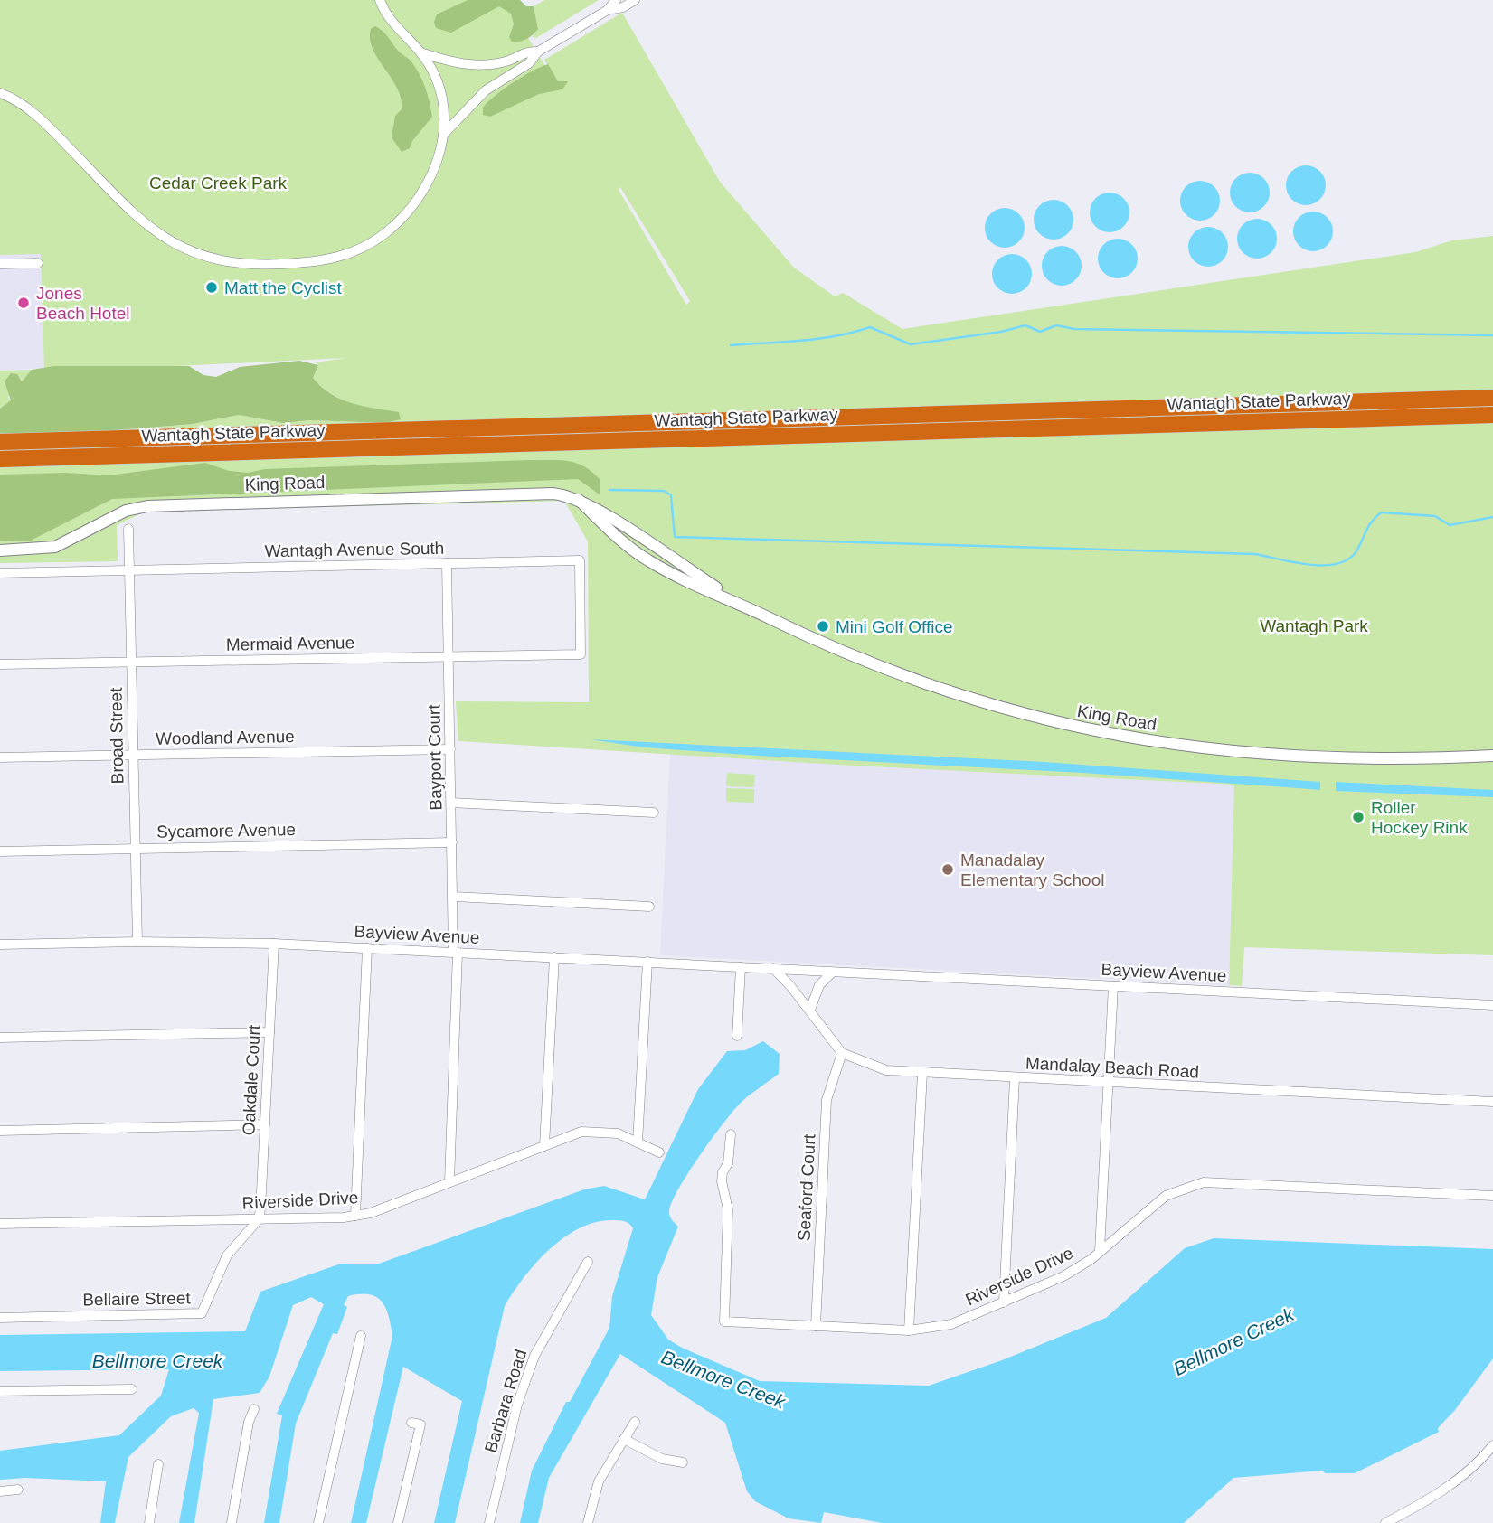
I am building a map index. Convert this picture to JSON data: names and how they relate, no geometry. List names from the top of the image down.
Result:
{
  "streets": {
    "highway": ["Wantagh State Parkway"],
    "street": [
      "King Road",
      "Wantagh Avenue South",
      "Mermaid Avenue",
      "Broad Street",
      "Woodland Avenue",
      "Bayport Court",
      "Sycamore Avenue",
      "Bayview Avenue",
      "Mandalay Beach Road",
      "Oakdale Court",
      "Seaford Court",
      "Riverside Drive",
      "Bellaire Street",
      "Barbara Road"
    ]
  },
  "crossings": [
    ["Wantagh Avenue South", "Mermaid Avenue"],
    ["Wantagh Avenue South", "Broad Street"],
    ["Wantagh Avenue South", "Bayport Court"],
    ["Mermaid Avenue", "Broad Street"],
    ["Mermaid Avenue", "Bayport Court"],
    ["Broad Street", "Woodland Avenue"],
    ["Broad Street", "Sycamore Avenue"],
    ["Broad Street", "Bayview Avenue"],
    ["Woodland Avenue", "Bayport Court"],
    ["Bayport Court", "Sycamore Avenue"],
    ["Bayport Court", "Bayview Avenue"],
    ["Bayport Court", "Riverside Drive"],
    ["Bayview Avenue", "Oakdale Court"],
    ["Mandalay Beach Road", "Seaford Court"],
    ["Oakdale Court", "Riverside Drive"],
    ["Oakdale Court", "Bellaire Street"],
    ["Seaford Court", "Riverside Drive"],
    ["Riverside Drive", "Bellaire Street"]
  ],
  "water": ["Bellmore Creek"],
  "parks": ["Cedar Creek Park", "Wantagh Park"],
  "places": [
    "Matt the Cyclist",
    "Jones Beach Hotel",
    "Mini Golf Office",
    "Roller Hockey Rink",
    "Manadalay Elementary School"
  ]
}
